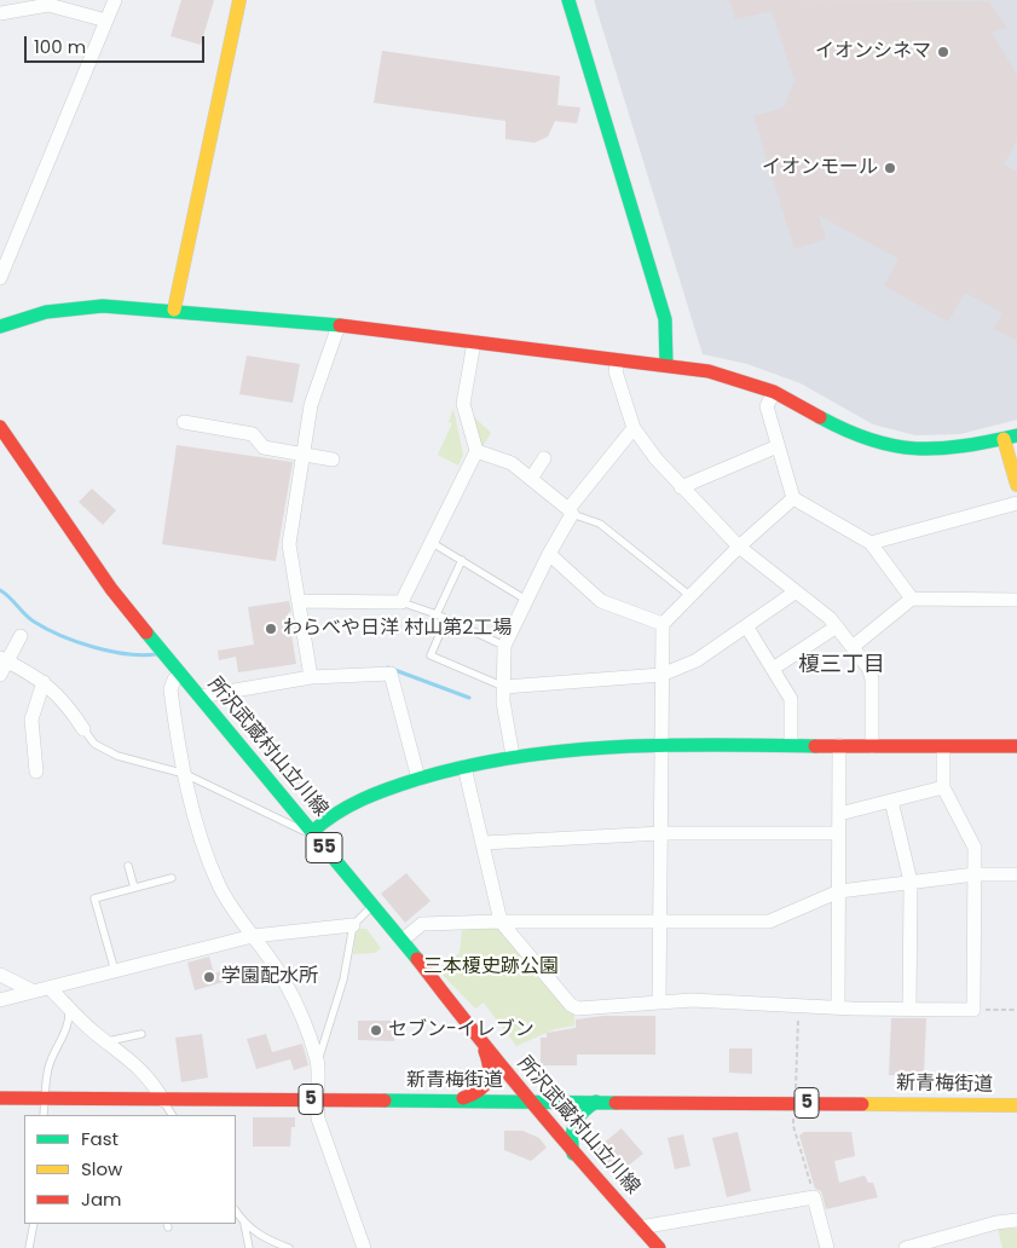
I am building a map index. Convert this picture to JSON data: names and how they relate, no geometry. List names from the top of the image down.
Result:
{
  "streets": {
    "street": [
      "所沢武蔵村山立川線",
      "55",
      "新青梅街道",
      "5"
    ]
  },
  "crossings": [
    ["所沢武蔵村山立川線", "新青梅街道"]
  ],
  "districts": ["榎三丁目"],
  "parks": ["三本榎史跡公園"],
  "places": [
    "イオンシネマ",
    "イオンモール",
    "わらべや日洋 村山第2工場",
    "学園配水所",
    "セブン-イレブン"
  ],
  "legend": ["Fast", "Slow", "Jam"],
  "scale_bar": "100 m"
}
